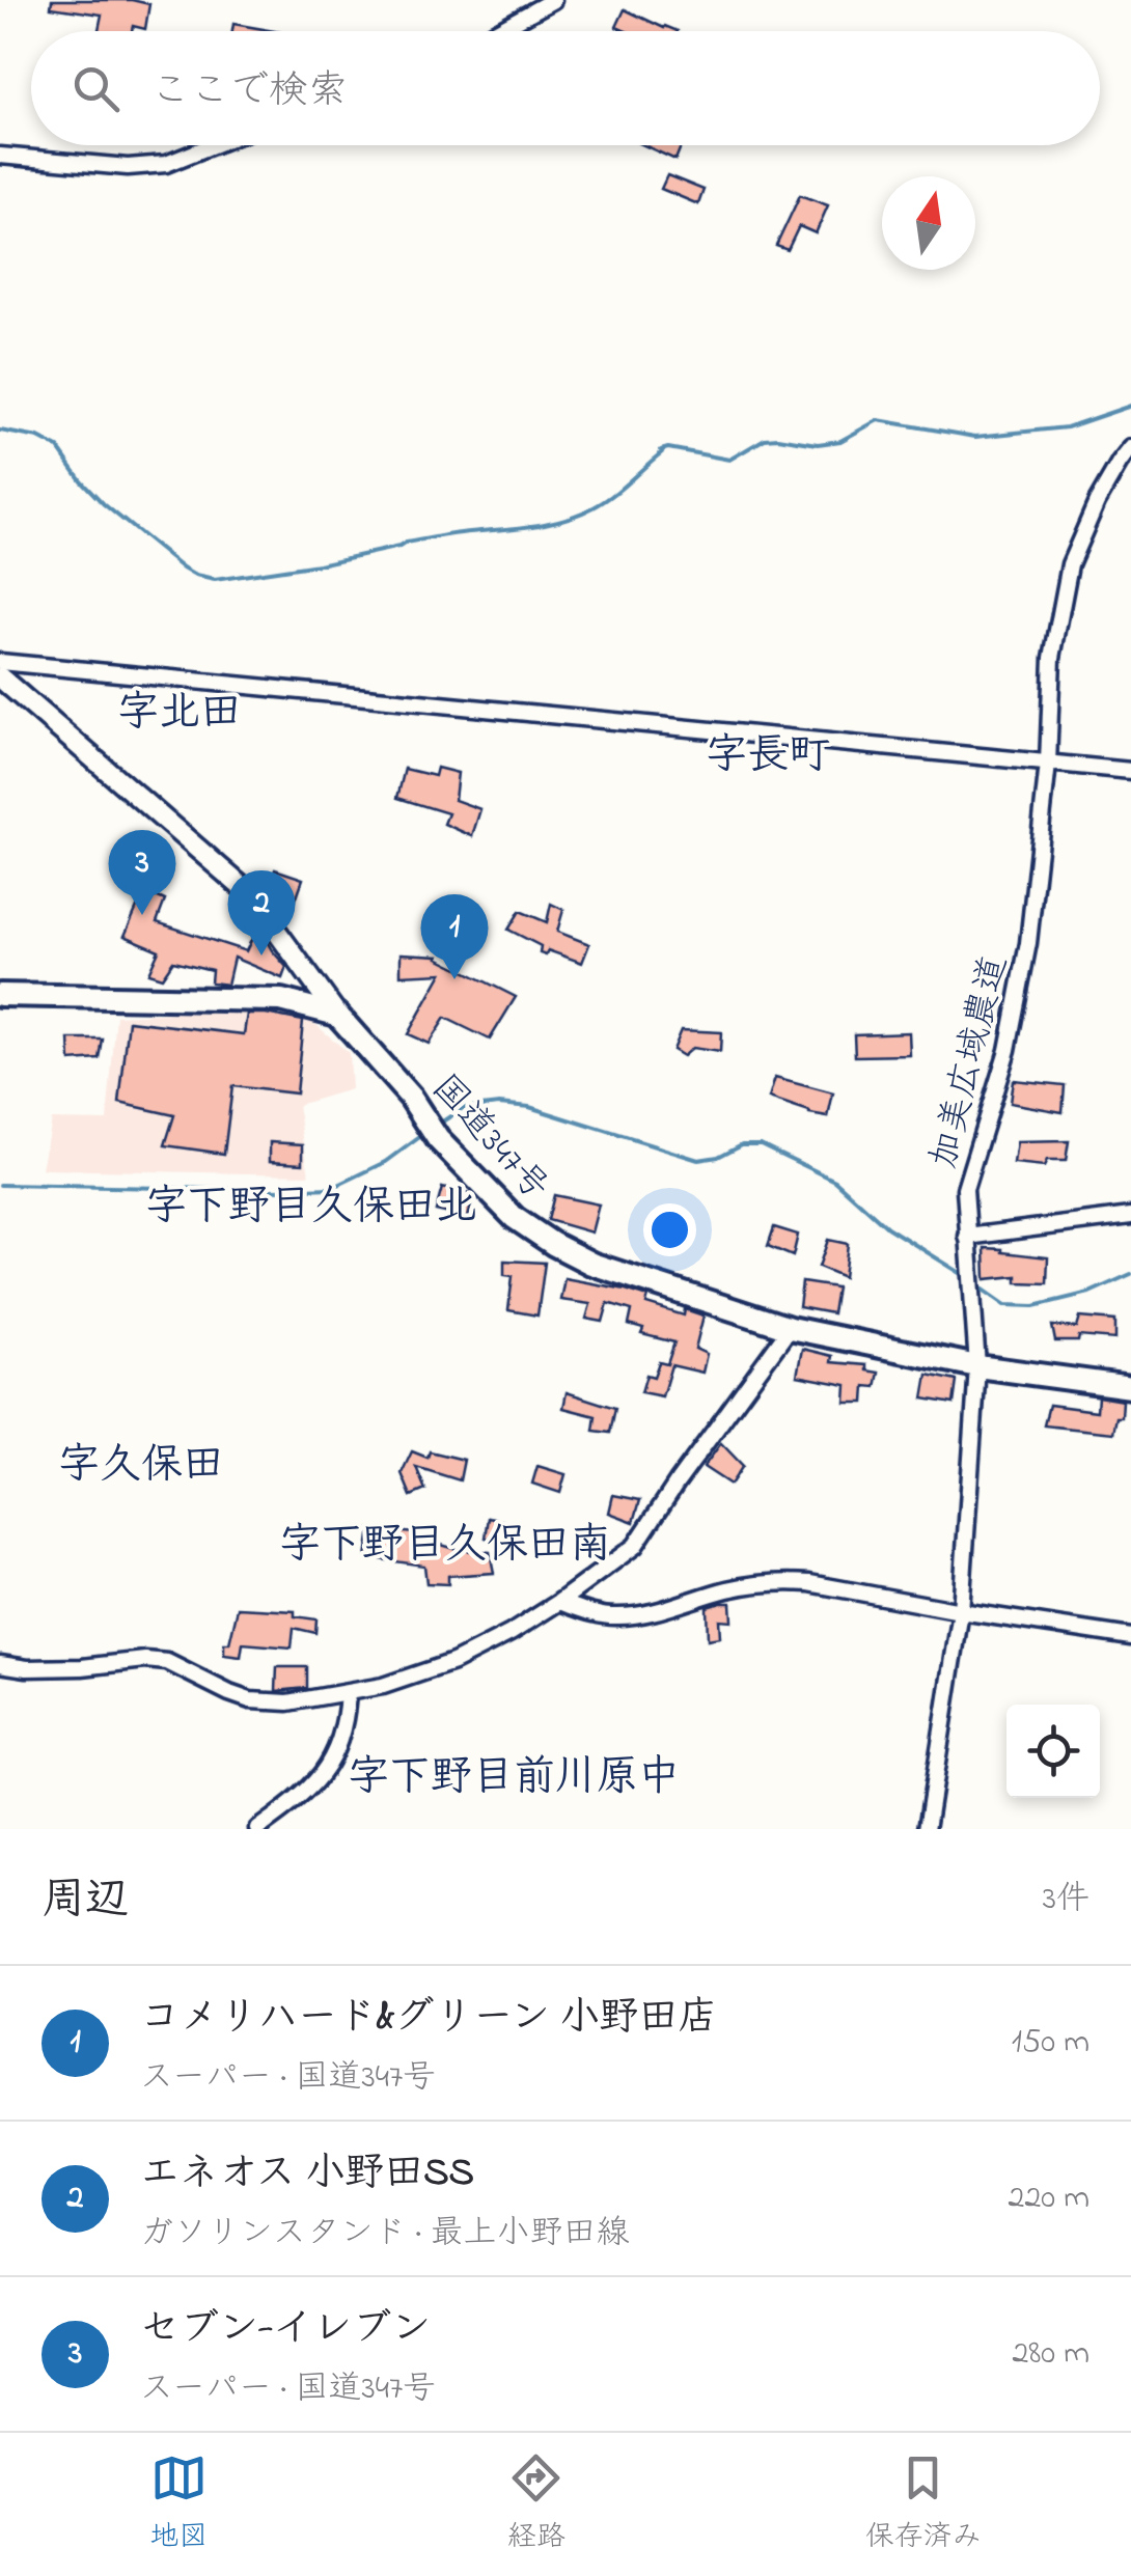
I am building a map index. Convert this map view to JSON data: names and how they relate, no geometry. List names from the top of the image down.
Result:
{
  "streets": {
    "highway": ["国道347号"],
    "street": ["加美広域農道"]
  },
  "crossings": [
    ["加美広域農道", "国道347号"]
  ],
  "districts": [
    "字北田",
    "字長町",
    "字下野目久保田北",
    "字久保田",
    "字下野目久保田南",
    "字下野目前川原中"
  ],
  "north": "top",
  "page": {
    "search": "ここで検索",
    "pins": ["3", "2", "1"],
    "heading": ["周辺", "3件"],
    "list": [
      {
        "mark": "1",
        "name": "コメリハード&グリーン 小野田店",
        "note": "スーパー · 国道347号",
        "value": "150 m"
      },
      {
        "mark": "2",
        "name": "エネオス 小野田SS",
        "note": "ガソリンスタンド · 最上小野田線",
        "value": "220 m"
      },
      {
        "mark": "3",
        "name": "セブン-イレブン",
        "note": "スーパー · 国道347号",
        "value": "280 m"
      }
    ],
    "nav": ["地図", "経路", "保存済み"]
  }
}
